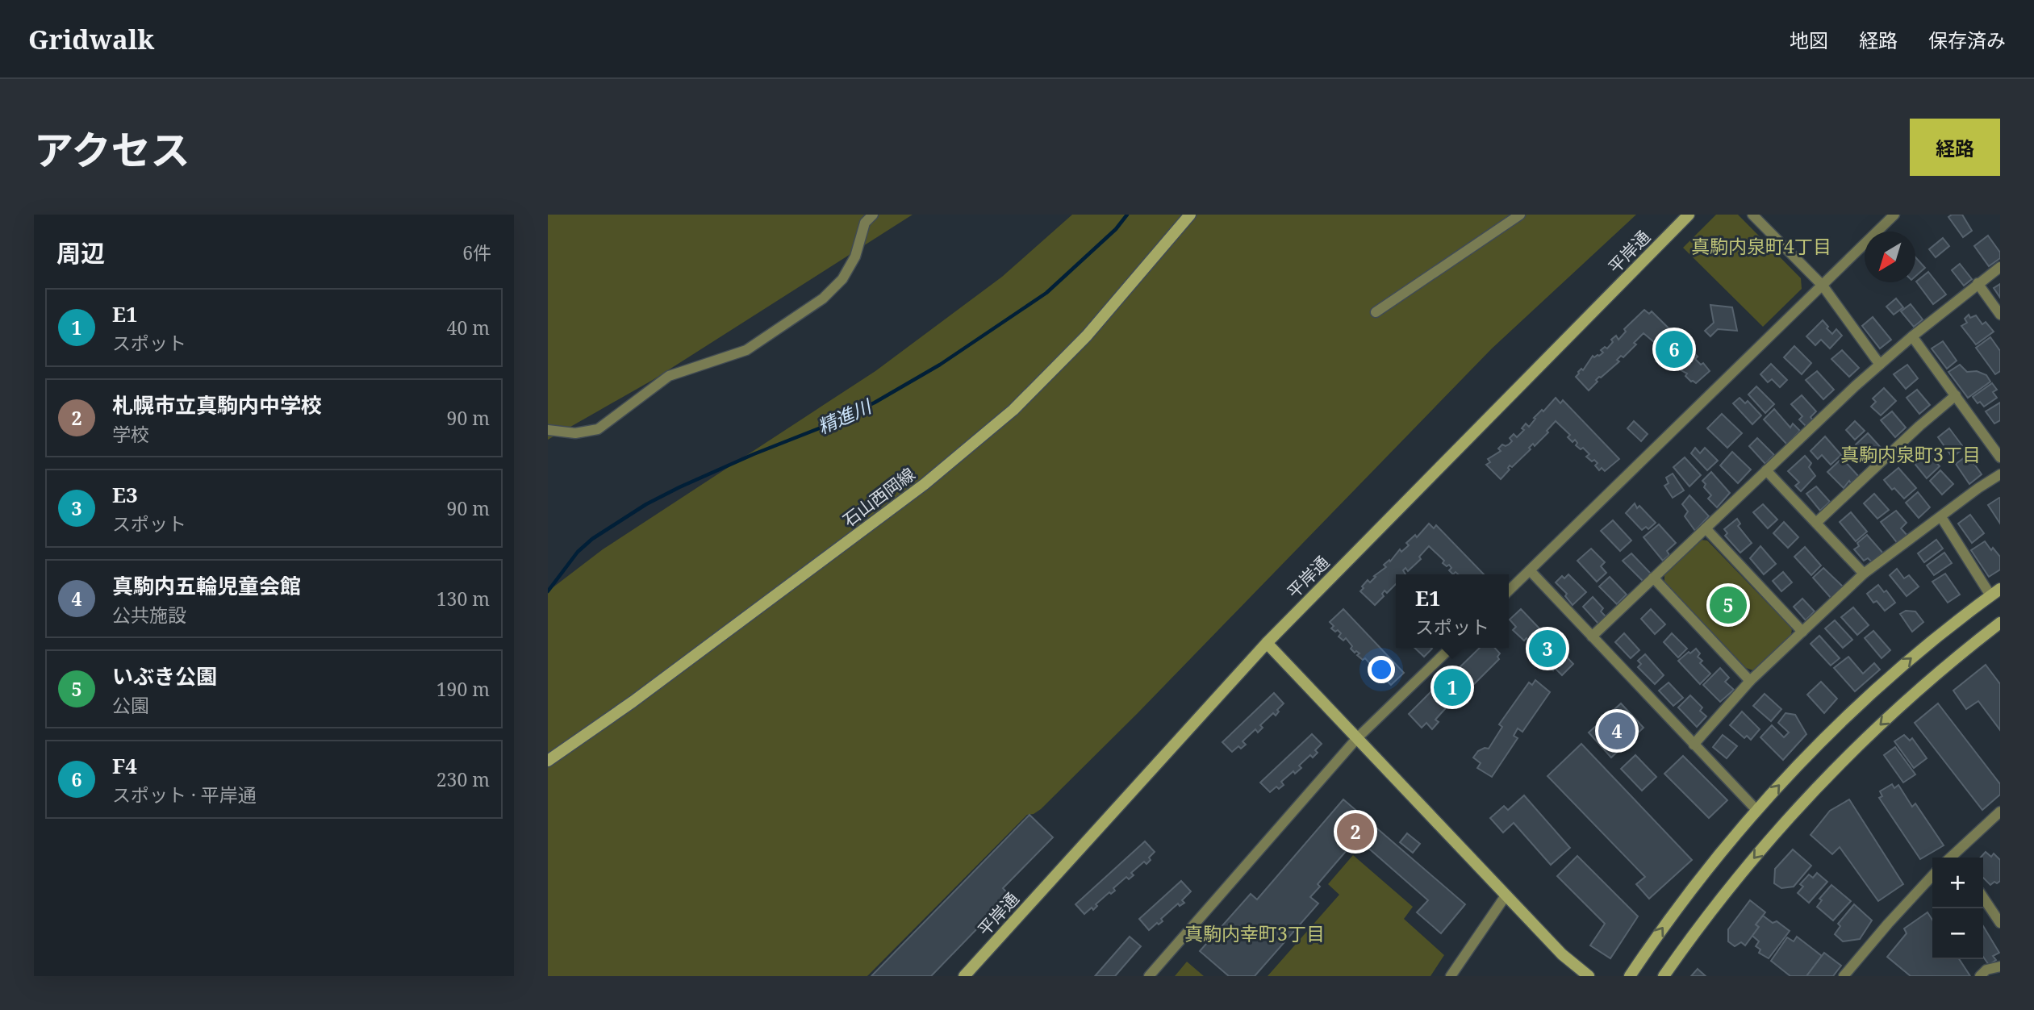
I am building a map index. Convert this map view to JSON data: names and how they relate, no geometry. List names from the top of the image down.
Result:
{
  "streets": {
    "street": ["平岸通", "石山西岡線"]
  },
  "districts": ["真駒内泉町4丁目", "真駒内泉町3丁目", "真駒内幸町3丁目"],
  "water": ["精進川"],
  "north": "bottom left",
  "page": {
    "header": "Gridwalk",
    "nav": ["地図", "経路", "保存済み"],
    "title": "アクセス",
    "buttons": "経路",
    "heading": ["周辺", "6件"],
    "list": [
      {
        "mark": "1",
        "name": "E1",
        "note": "スポット",
        "value": "40 m"
      },
      {
        "mark": "2",
        "name": "札幌市立真駒内中学校",
        "note": "学校",
        "value": "90 m"
      },
      {
        "mark": "3",
        "name": "E3",
        "note": "スポット",
        "value": "90 m"
      },
      {
        "mark": "4",
        "name": "真駒内五輪児童会館",
        "note": "公共施設",
        "value": "130 m"
      },
      {
        "mark": "5",
        "name": "いぶき公園",
        "note": "公園",
        "value": "190 m"
      },
      {
        "mark": "6",
        "name": "F4",
        "note": "スポット · 平岸通",
        "value": "230 m"
      }
    ],
    "pins": [
      "6",
      "5",
      "3",
      "1",
      "4",
      "2"
    ],
    "popup": ["E1", "スポット"],
    "map_buttons": ["+", "−"]
  }
}
